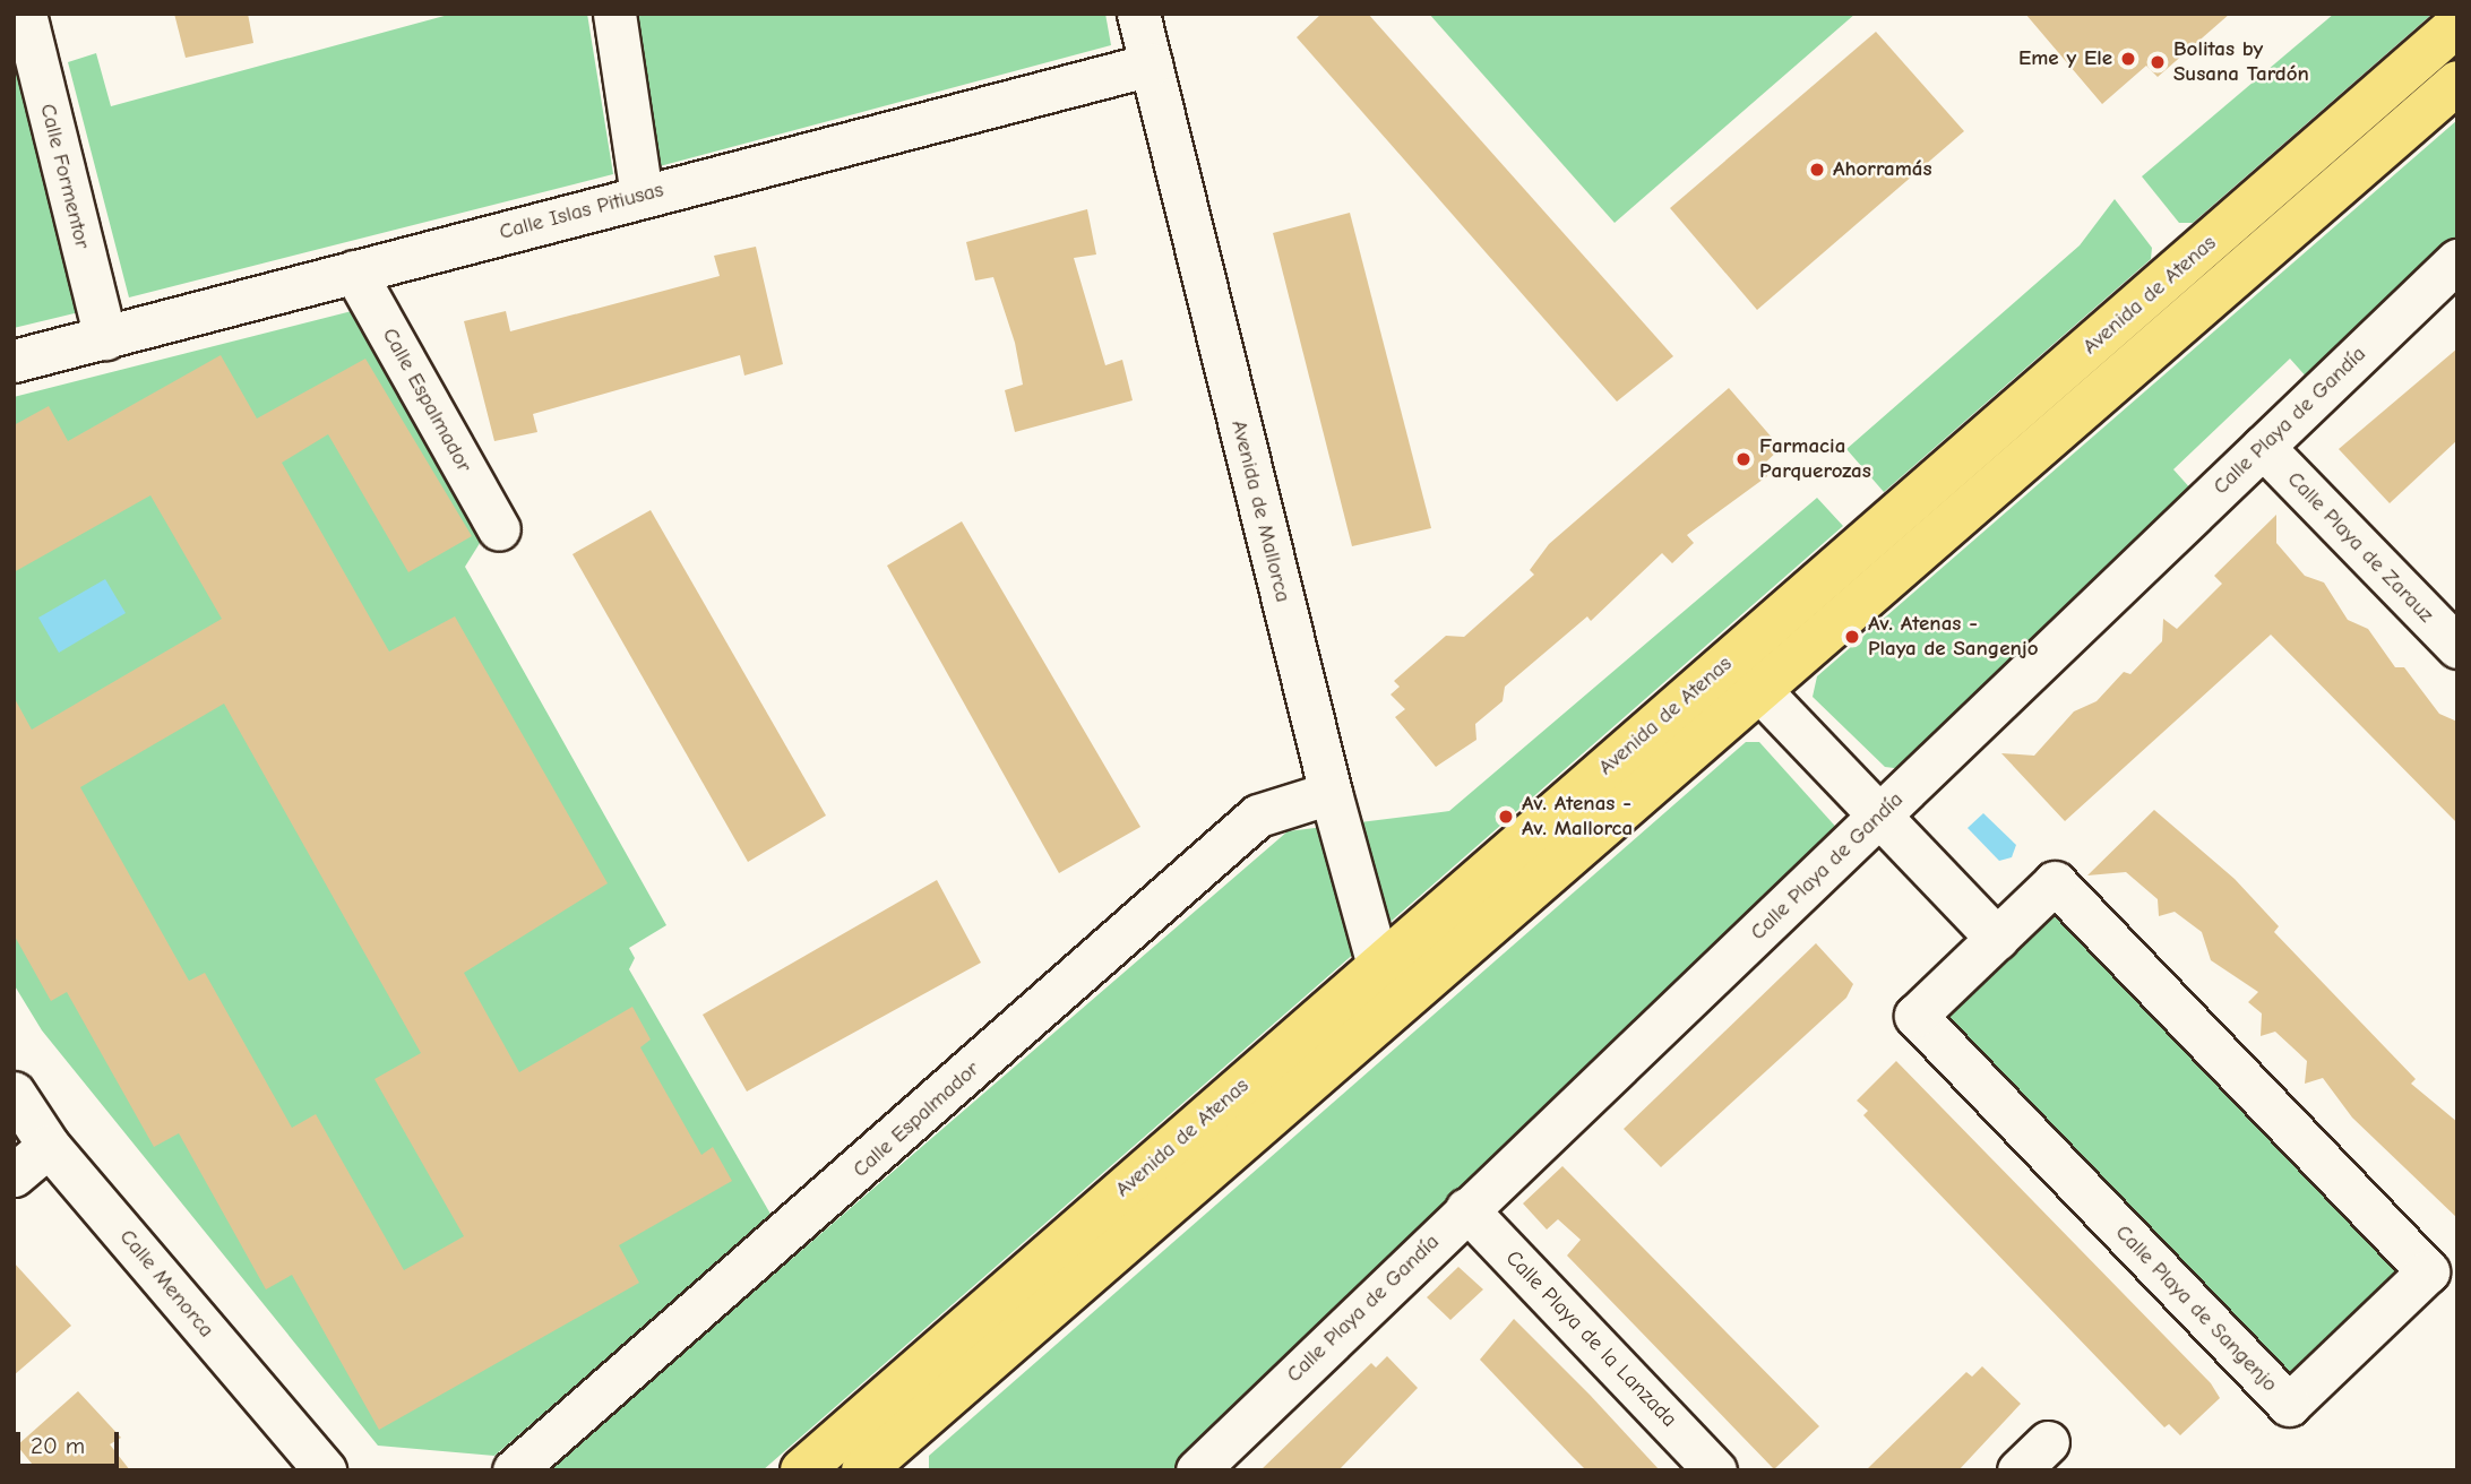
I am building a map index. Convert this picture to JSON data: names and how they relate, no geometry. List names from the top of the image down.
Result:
{
  "streets": {
    "main road": ["Avenida de Atenas"],
    "street": [
      "Calle Formentor",
      "Calle Islas Pitiusas",
      "Calle Espalmador",
      "Calle Playa de Gandía",
      "Avenida de Mallorca",
      "Calle Playa de Zarauz",
      "Calle Menorca",
      "Calle Playa de Sangenjo",
      "Calle Playa de la Lanzada"
    ]
  },
  "crossings": [
    ["Calle Formentor", "Calle Islas Pitiusas"],
    ["Calle Islas Pitiusas", "Calle Espalmador"],
    ["Calle Islas Pitiusas", "Avenida de Mallorca"],
    ["Avenida de Atenas", "Avenida de Mallorca"],
    ["Calle Espalmador", "Avenida de Mallorca"],
    ["Calle Playa de Gandía", "Calle Playa de Zarauz"],
    ["Calle Playa de Gandía", "Calle Playa de la Lanzada"]
  ],
  "places": [
    "Eme y Ele",
    "Bolitas by Susana Tardón",
    "Ahorramás",
    "Farmacia Parquerozas",
    "Av. Atenas - Playa de Sangenjo",
    "Av. Atenas - Av. Mallorca"
  ],
  "scale_bar": "20 m"
}
